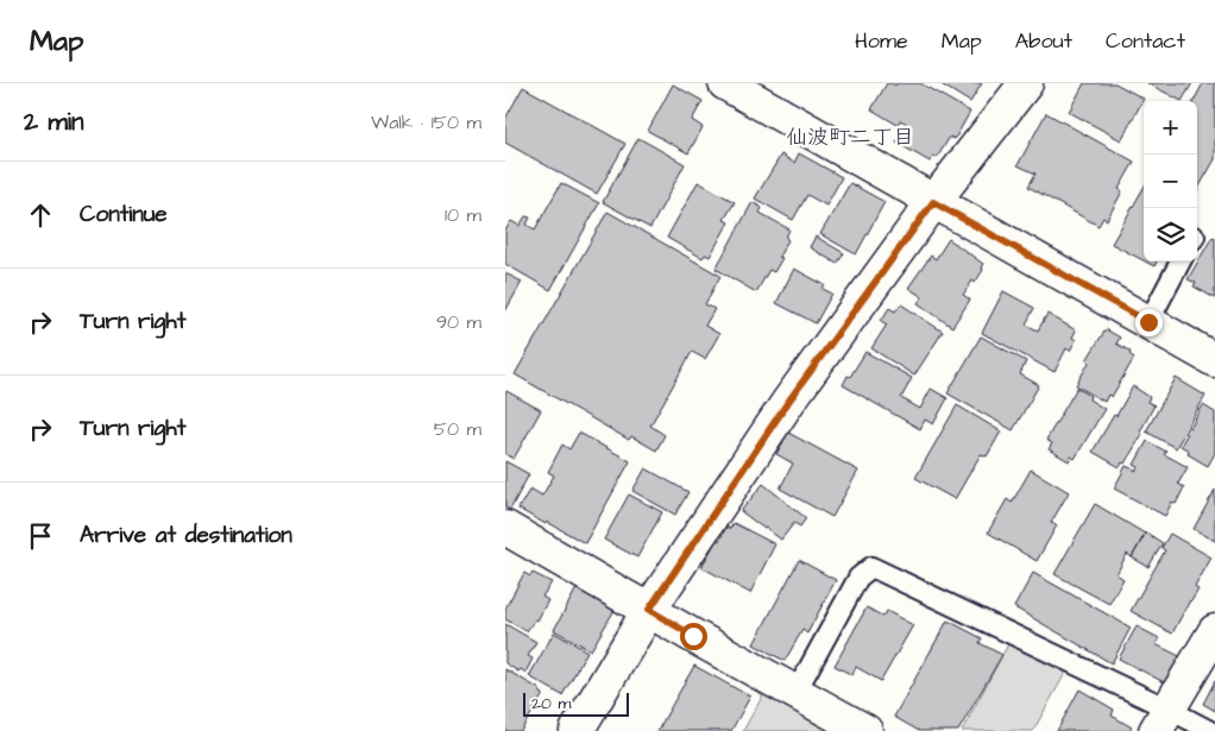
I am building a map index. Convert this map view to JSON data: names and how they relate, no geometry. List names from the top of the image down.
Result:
{
  "districts": ["仙波町二丁目"],
  "scale_bar": "20 m",
  "page": {
    "header": "Map",
    "nav": [
      "Home",
      "Map",
      "About",
      "Contact"
    ],
    "heading": ["2 min", "Walk · 150 m"],
    "map_buttons": ["+", "−"],
    "list": [
      ["Continue", "10 m"],
      ["Turn right", "90 m"],
      ["Turn right", "50 m"],
      "Arrive at destination"
    ],
    "scale": "20 m"
  }
}
